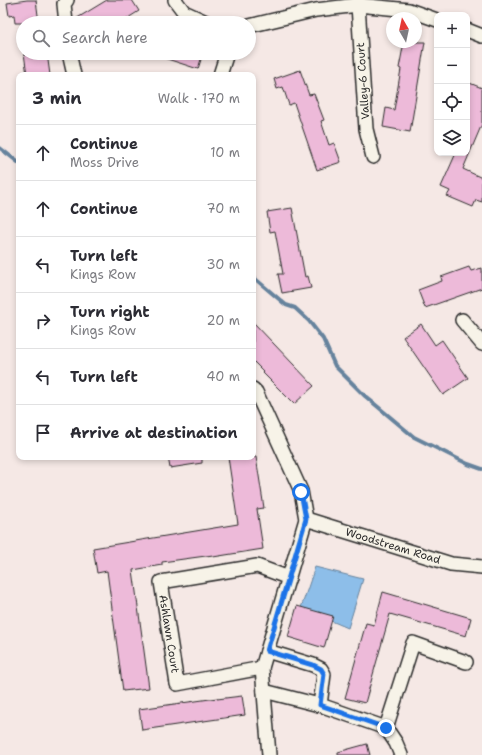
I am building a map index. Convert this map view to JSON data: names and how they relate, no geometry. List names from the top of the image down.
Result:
{
  "streets": {
    "street": ["Valley-6 Court", "Woodstream Road", "Ashlawn Court"]
  },
  "north": "top",
  "page": {
    "map_buttons": ["+", "−"],
    "search": "Search here",
    "heading": ["3 min", "Walk · 170 m"],
    "list": [
      ["Continue", "Moss Drive", "10 m"],
      ["Continue", "70 m"],
      ["Turn left", "Kings Row", "30 m"],
      ["Turn right", "Kings Row", "20 m"],
      ["Turn left", "40 m"],
      "Arrive at destination"
    ]
  }
}
